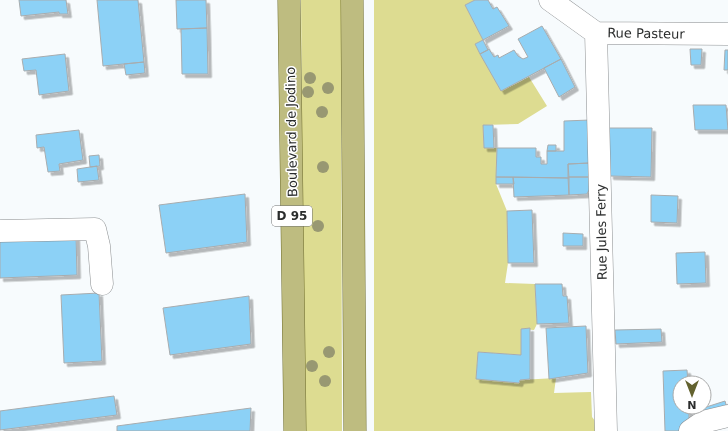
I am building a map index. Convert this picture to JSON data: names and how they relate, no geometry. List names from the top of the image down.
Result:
{
  "streets": {
    "main road": ["Boulevard de Jodino", "D 95"],
    "street": ["Rue Pasteur", "Rue Jules Ferry"]
  },
  "crossings": [
    ["Rue Pasteur", "Rue Jules Ferry"]
  ],
  "north": "bottom"
}
